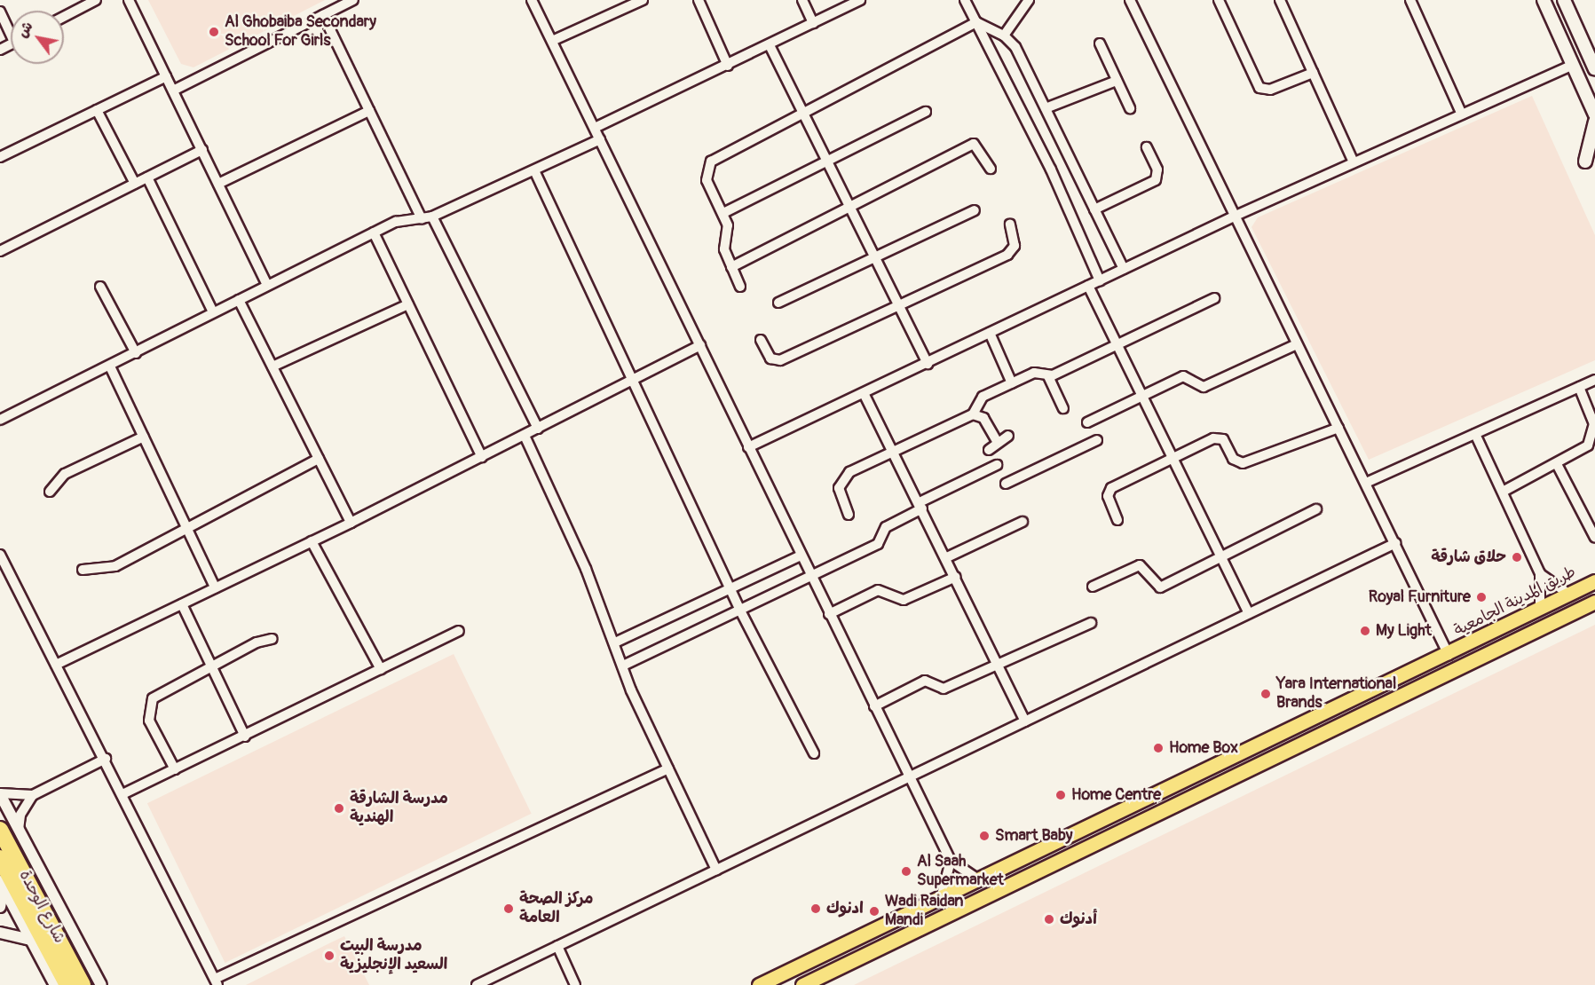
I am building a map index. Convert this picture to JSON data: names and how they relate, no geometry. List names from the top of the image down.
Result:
{
  "streets": {
    "highway": ["شارع الوحدة"],
    "main road": ["طريق المدينة الجامعية"]
  },
  "places": [
    "Al Ghobaiba Secondary School For Girls",
    "حلاق شارقة",
    "Royal Furniture",
    "My Light",
    "Yara International Brands",
    "Home Box",
    "Home Centre",
    "مدرسة الشارقة الهندية",
    "Smart Baby",
    "Al Saah Supermarket",
    "مركز الصحة العامة",
    "ادنوك",
    "Wadi Raidan Mandi",
    "أدنوك",
    "مدرسة البيت السعيد الإنجليزية"
  ],
  "north": "top left"
}
